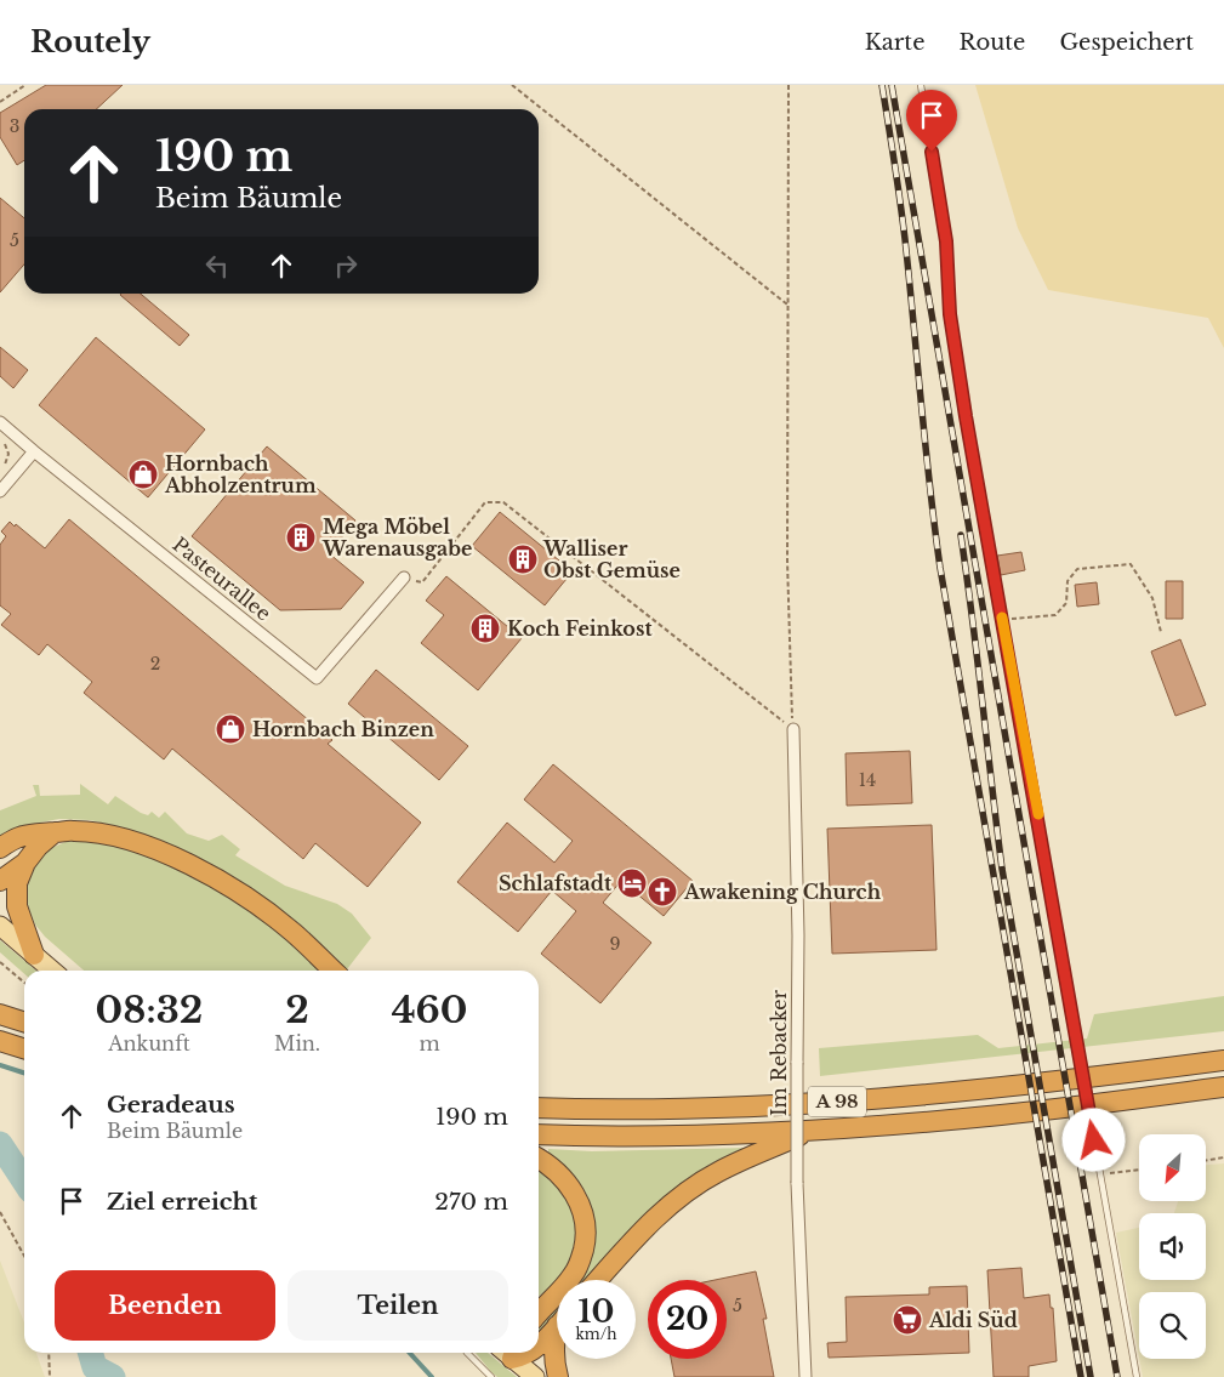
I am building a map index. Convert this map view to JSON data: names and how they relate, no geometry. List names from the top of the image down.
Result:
{
  "streets": {
    "highway": ["A 98"],
    "street": ["Pasteurallee", "Im Rebacker"]
  },
  "places": {
    "shop": ["Hornbach Abholzentrum", "Hornbach Binzen"],
    "building": ["Mega Möbel Warenausgabe", "Walliser Obst Gemüse", "Koch Feinkost"],
    "hotel": ["Schlafstadt"],
    "church": ["Awakening Church"],
    "supermarket": ["Aldi Süd"]
  },
  "house_numbers": [
    "3",
    "5",
    "2",
    "14",
    "9",
    "5"
  ],
  "north": "bottom left",
  "page": {
    "header": "Routely",
    "nav": ["Karte", "Route", "Gespeichert"],
    "turn": ["190 m", "Beim Bäumle"],
    "eta": [
      "08:32",
      "Ankunft",
      "2",
      "Min.",
      "460",
      "m"
    ],
    "list": [
      {
        "name": "Geradeaus",
        "note": "Beim Bäumle",
        "value": "190 m"
      },
      {
        "name": "Ziel erreicht",
        "value": "270 m"
      }
    ],
    "buttons": ["Beenden", "Teilen"],
    "speed": "10 km/h",
    "limit": "20"
  }
}
